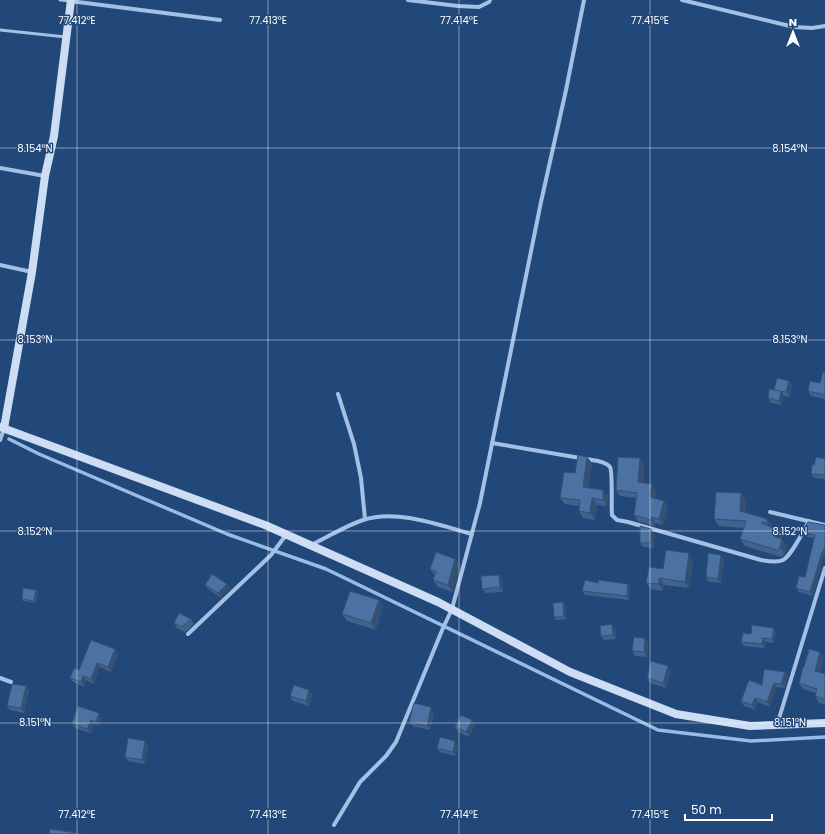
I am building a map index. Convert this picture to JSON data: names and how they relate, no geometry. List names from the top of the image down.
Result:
{
  "scale_bar": "50 m",
  "north": "top",
  "coordinates": [
    "77.412°E",
    "77.413°E",
    "77.414°E",
    "77.415°E",
    "8.154°N",
    "8.153°N",
    "8.152°N",
    "8.151°N"
  ]
}
